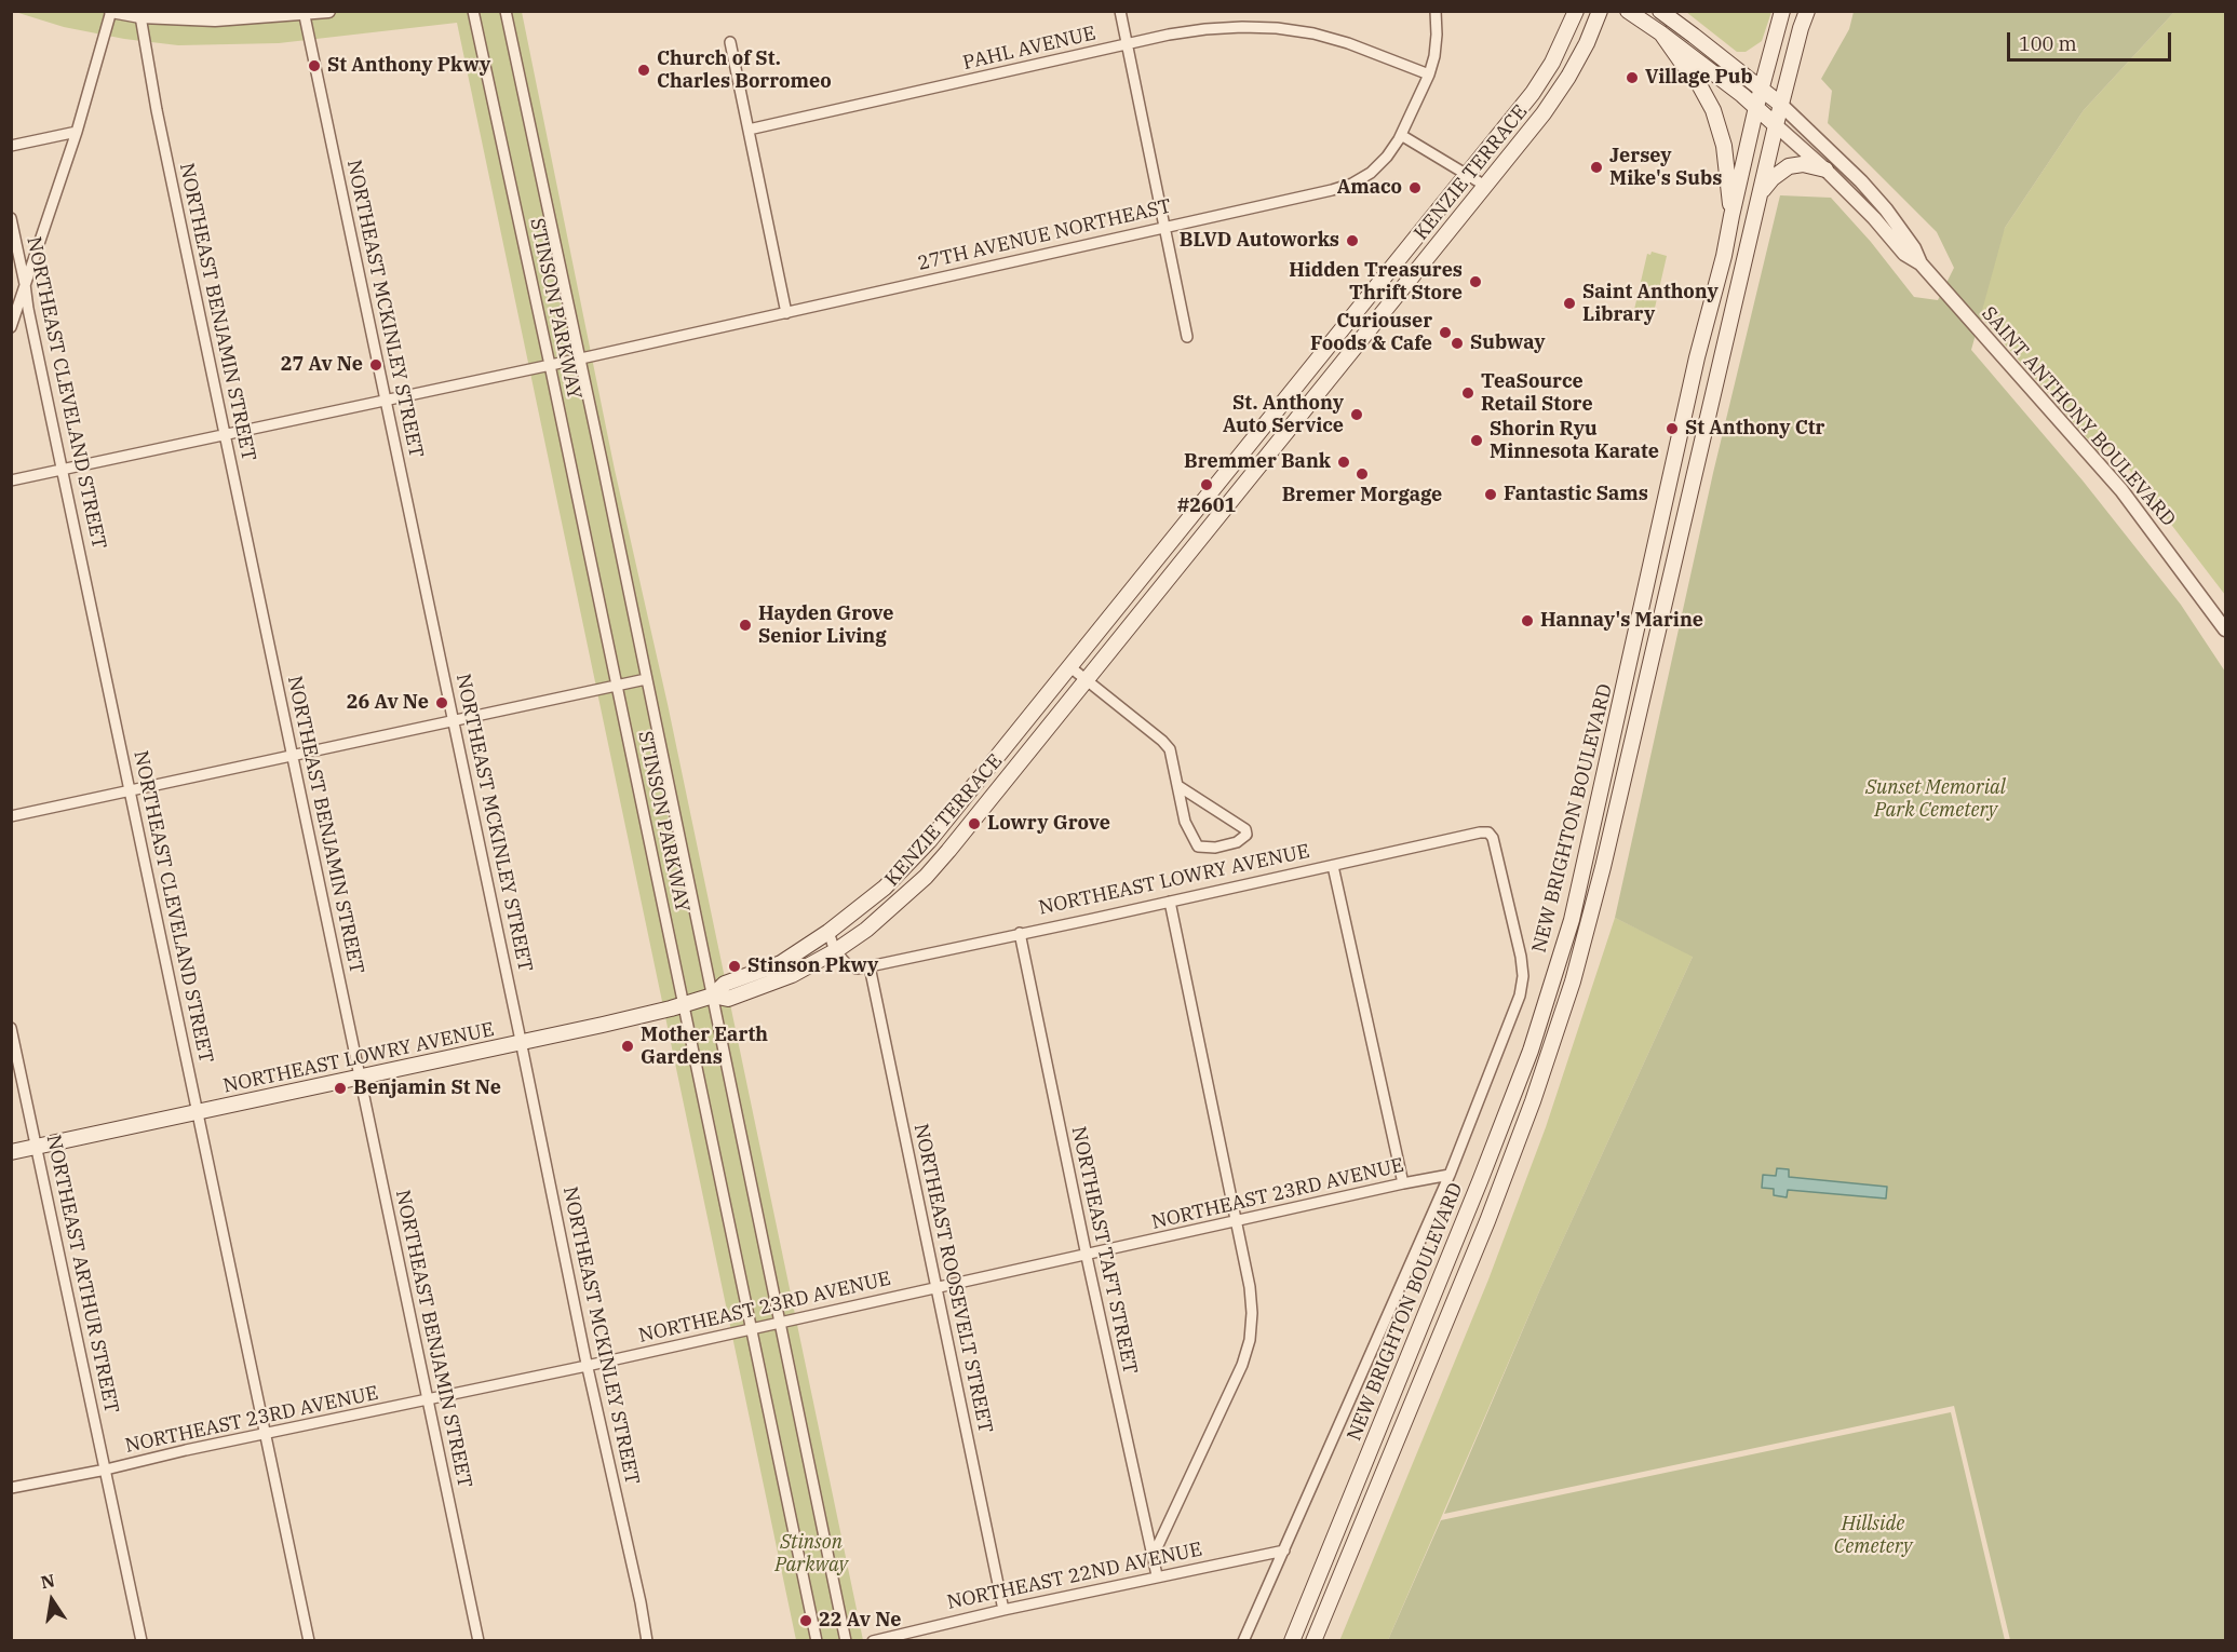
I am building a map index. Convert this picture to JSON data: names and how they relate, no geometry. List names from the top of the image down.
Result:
{
  "streets": {
    "main road": [
      "KENZIE TERRACE",
      "SAINT ANTHONY BOULEVARD",
      "NEW BRIGHTON BOULEVARD",
      "NORTHEAST LOWRY AVENUE"
    ],
    "street": [
      "PAHL AVENUE",
      "27TH AVENUE NORTHEAST",
      "NORTHEAST MCKINLEY STREET",
      "STINSON PARKWAY",
      "NORTHEAST BENJAMIN STREET",
      "NORTHEAST CLEVELAND STREET",
      "NORTHEAST 23RD AVENUE",
      "NORTHEAST TAFT STREET",
      "NORTHEAST ARTHUR STREET",
      "NORTHEAST ROOSEVELT STREET",
      "NORTHEAST 22ND AVENUE"
    ]
  },
  "crossings": [
    ["PAHL AVENUE", "27TH AVENUE NORTHEAST"],
    ["KENZIE TERRACE", "STINSON PARKWAY"],
    ["KENZIE TERRACE", "NORTHEAST LOWRY AVENUE"],
    ["27TH AVENUE NORTHEAST", "NORTHEAST MCKINLEY STREET"],
    ["27TH AVENUE NORTHEAST", "STINSON PARKWAY"],
    ["27TH AVENUE NORTHEAST", "NORTHEAST BENJAMIN STREET"],
    ["27TH AVENUE NORTHEAST", "NORTHEAST CLEVELAND STREET"],
    ["NORTHEAST MCKINLEY STREET", "NORTHEAST LOWRY AVENUE"],
    ["NORTHEAST MCKINLEY STREET", "NORTHEAST 23RD AVENUE"],
    ["STINSON PARKWAY", "NORTHEAST LOWRY AVENUE"],
    ["STINSON PARKWAY", "NORTHEAST 23RD AVENUE"],
    ["NORTHEAST BENJAMIN STREET", "NORTHEAST LOWRY AVENUE"],
    ["NORTHEAST BENJAMIN STREET", "NORTHEAST 23RD AVENUE"],
    ["NORTHEAST CLEVELAND STREET", "NORTHEAST LOWRY AVENUE"],
    ["NORTHEAST CLEVELAND STREET", "NORTHEAST 23RD AVENUE"],
    ["SAINT ANTHONY BOULEVARD", "NEW BRIGHTON BOULEVARD"],
    ["NEW BRIGHTON BOULEVARD", "NORTHEAST LOWRY AVENUE"],
    ["NEW BRIGHTON BOULEVARD", "NORTHEAST 23RD AVENUE"],
    ["NEW BRIGHTON BOULEVARD", "NORTHEAST 22ND AVENUE"],
    ["NORTHEAST LOWRY AVENUE", "NORTHEAST TAFT STREET"],
    ["NORTHEAST LOWRY AVENUE", "NORTHEAST ARTHUR STREET"],
    ["NORTHEAST LOWRY AVENUE", "NORTHEAST ROOSEVELT STREET"],
    ["NORTHEAST 23RD AVENUE", "NORTHEAST TAFT STREET"],
    ["NORTHEAST 23RD AVENUE", "NORTHEAST ARTHUR STREET"],
    ["NORTHEAST 23RD AVENUE", "NORTHEAST ROOSEVELT STREET"],
    ["NORTHEAST TAFT STREET", "NORTHEAST 22ND AVENUE"],
    ["NORTHEAST ROOSEVELT STREET", "NORTHEAST 22ND AVENUE"]
  ],
  "parks": ["Sunset Memorial Park Cemetery", "Hillside Cemetery", "Stinson Parkway"],
  "places": [
    "St Anthony Pkwy",
    "Church of St. Charles Borromeo",
    "Village Pub",
    "Jersey Mike's Subs",
    "Amaco",
    "BLVD Autoworks",
    "Hidden Treasures Thrift Store",
    "Saint Anthony Library",
    "Curiouser Foods & Cafe",
    "Subway",
    "27 Av Ne",
    "TeaSource Retail Store",
    "St. Anthony Auto Service",
    "St Anthony Ctr",
    "Shorin Ryu Minnesota Karate",
    "Bremmer Bank",
    "Bremer Morgage",
    "#2601",
    "Fantastic Sams",
    "Hannay's Marine",
    "Hayden Grove Senior Living",
    "26 Av Ne",
    "Lowry Grove",
    "Stinson Pkwy",
    "Mother Earth Gardens",
    "Benjamin St Ne",
    "22 Av Ne"
  ],
  "scale_bar": "100 m",
  "north": "top"
}
